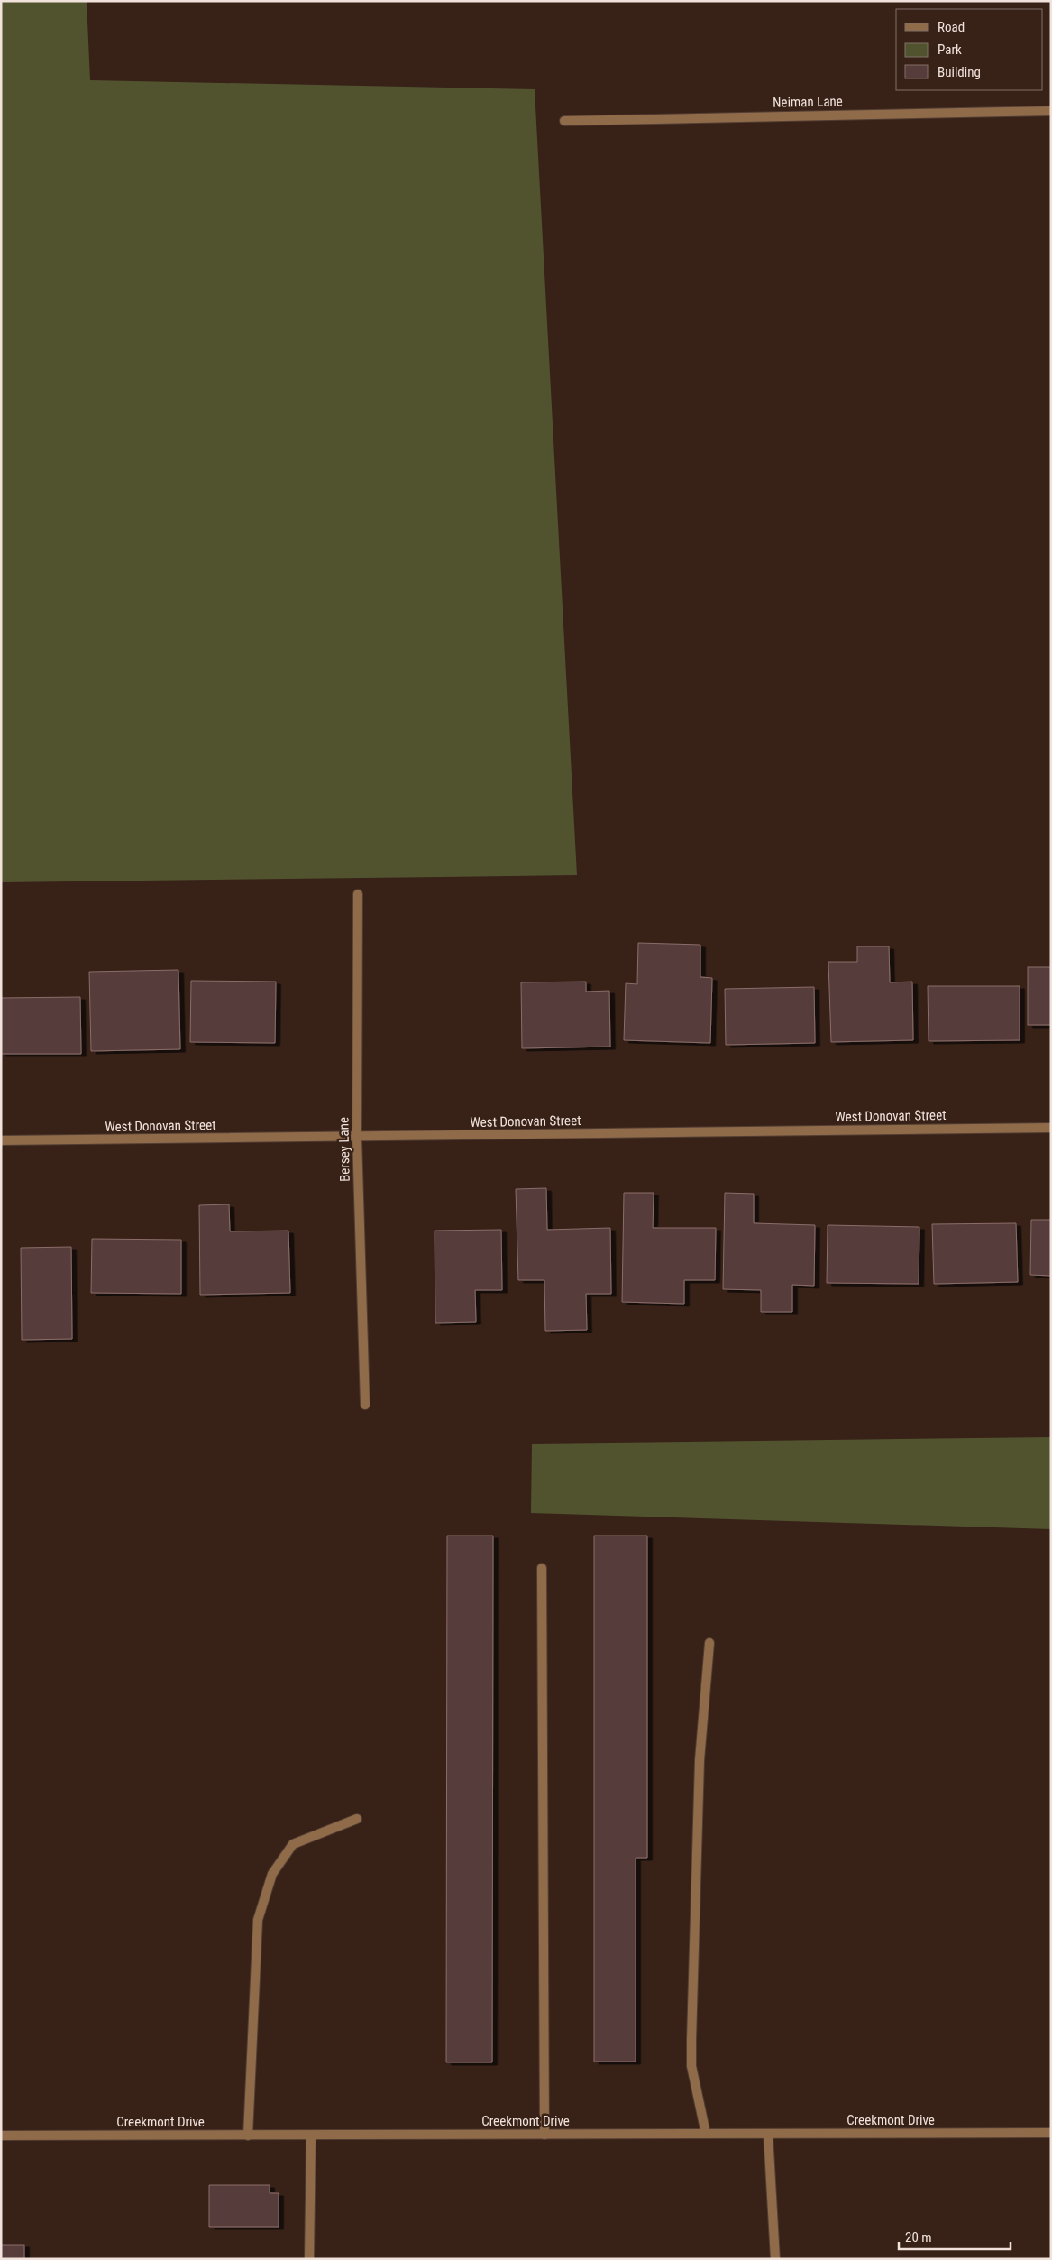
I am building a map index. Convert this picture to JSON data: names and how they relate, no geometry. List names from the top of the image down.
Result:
{
  "streets": {
    "street": [
      "Neiman Lane",
      "West Donovan Street",
      "Bersey Lane",
      "Creekmont Drive"
    ]
  },
  "crossings": [
    ["West Donovan Street", "Bersey Lane"]
  ],
  "legend": ["Road", "Park", "Building"],
  "scale_bar": "20 m"
}
